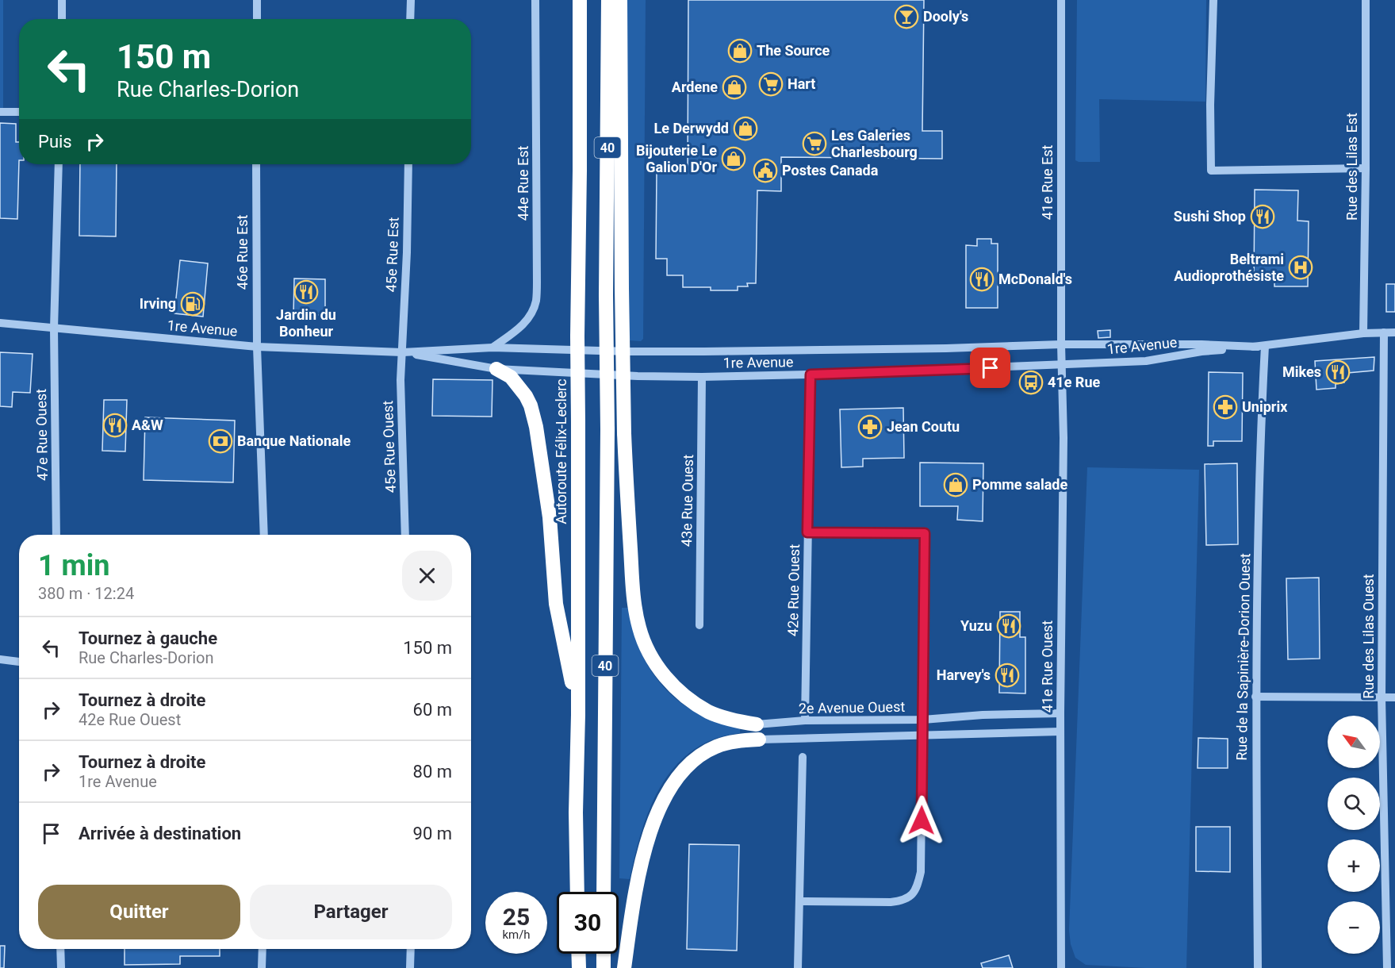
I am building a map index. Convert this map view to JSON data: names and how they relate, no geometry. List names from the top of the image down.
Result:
{
  "streets": {
    "highway": ["40", "Autoroute Félix-Leclerc"],
    "street": [
      "Rue des Lilas Est",
      "41e Rue Est",
      "44e Rue Est",
      "46e Rue Est",
      "45e Rue Est",
      "1re Avenue",
      "47e Rue Ouest",
      "45e Rue Ouest",
      "43e Rue Ouest",
      "42e Rue Ouest",
      "Rue des Lilas Ouest",
      "Rue de la Sapinière-Dorion Ouest",
      "41e Rue Ouest",
      "2e Avenue Ouest"
    ]
  },
  "crossings": [
    ["Rue des Lilas Est", "1re Avenue"],
    ["41e Rue Est", "1re Avenue"],
    ["41e Rue Est", "41e Rue Ouest"],
    ["44e Rue Est", "1re Avenue"],
    ["46e Rue Est", "1re Avenue"],
    ["45e Rue Est", "1re Avenue"],
    ["45e Rue Est", "45e Rue Ouest"],
    ["1re Avenue", "47e Rue Ouest"],
    ["1re Avenue", "45e Rue Ouest"],
    ["1re Avenue", "43e Rue Ouest"],
    ["1re Avenue", "42e Rue Ouest"],
    ["1re Avenue", "Rue des Lilas Ouest"],
    ["1re Avenue", "Rue de la Sapinière-Dorion Ouest"],
    ["1re Avenue", "41e Rue Ouest"],
    ["42e Rue Ouest", "2e Avenue Ouest"],
    ["41e Rue Ouest", "2e Avenue Ouest"]
  ],
  "places": {
    "bar": ["Dooly's"],
    "shop": [
      "The Source",
      "Ardene",
      "Le Derwydd",
      "Bijouterie Le Galion D'Or",
      "Pomme salade"
    ],
    "supermarket": ["Hart", "Les Galeries Charlesbourg"],
    "public building": ["Postes Canada"],
    "restaurant": [
      "Sushi Shop",
      "McDonald's",
      "Jardin du Bonheur",
      "Mikes",
      "A&W",
      "Yuzu",
      "Harvey's"
    ],
    "hospital": ["Beltrami Audioprothésiste"],
    "fuel station": ["Irving"],
    "bus stop": ["41e Rue"],
    "pharmacy": ["Uniprix", "Jean Coutu"],
    "bank": ["Banque Nationale"]
  },
  "north": "top left",
  "page": {
    "turn": ["150 m", "Rue Charles-Dorion"],
    "then": "Puis",
    "heading": ["1 min", "380 m · 12:24"],
    "list": [
      {
        "name": "Tournez à gauche",
        "note": "Rue Charles-Dorion",
        "value": "150 m"
      },
      {
        "name": "Tournez à droite",
        "note": "42e Rue Ouest",
        "value": "60 m"
      },
      {
        "name": "Tournez à droite",
        "note": "1re Avenue",
        "value": "80 m"
      },
      {
        "name": "Arrivée à destination",
        "value": "90 m"
      }
    ],
    "map_buttons": ["+", "−"],
    "buttons": ["Quitter", "Partager"],
    "speed": "25 km/h",
    "limit": "30"
  }
}
